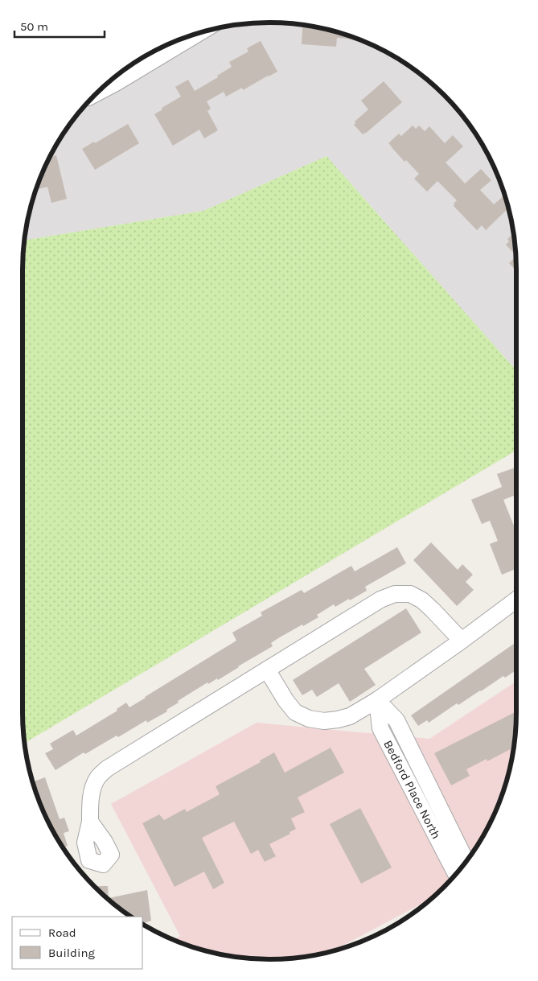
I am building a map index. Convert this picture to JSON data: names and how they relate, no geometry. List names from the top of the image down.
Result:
{
  "streets": {
    "street": ["Bedford Place North"]
  },
  "legend": ["Road", "Building"],
  "scale_bar": "50 m"
}
